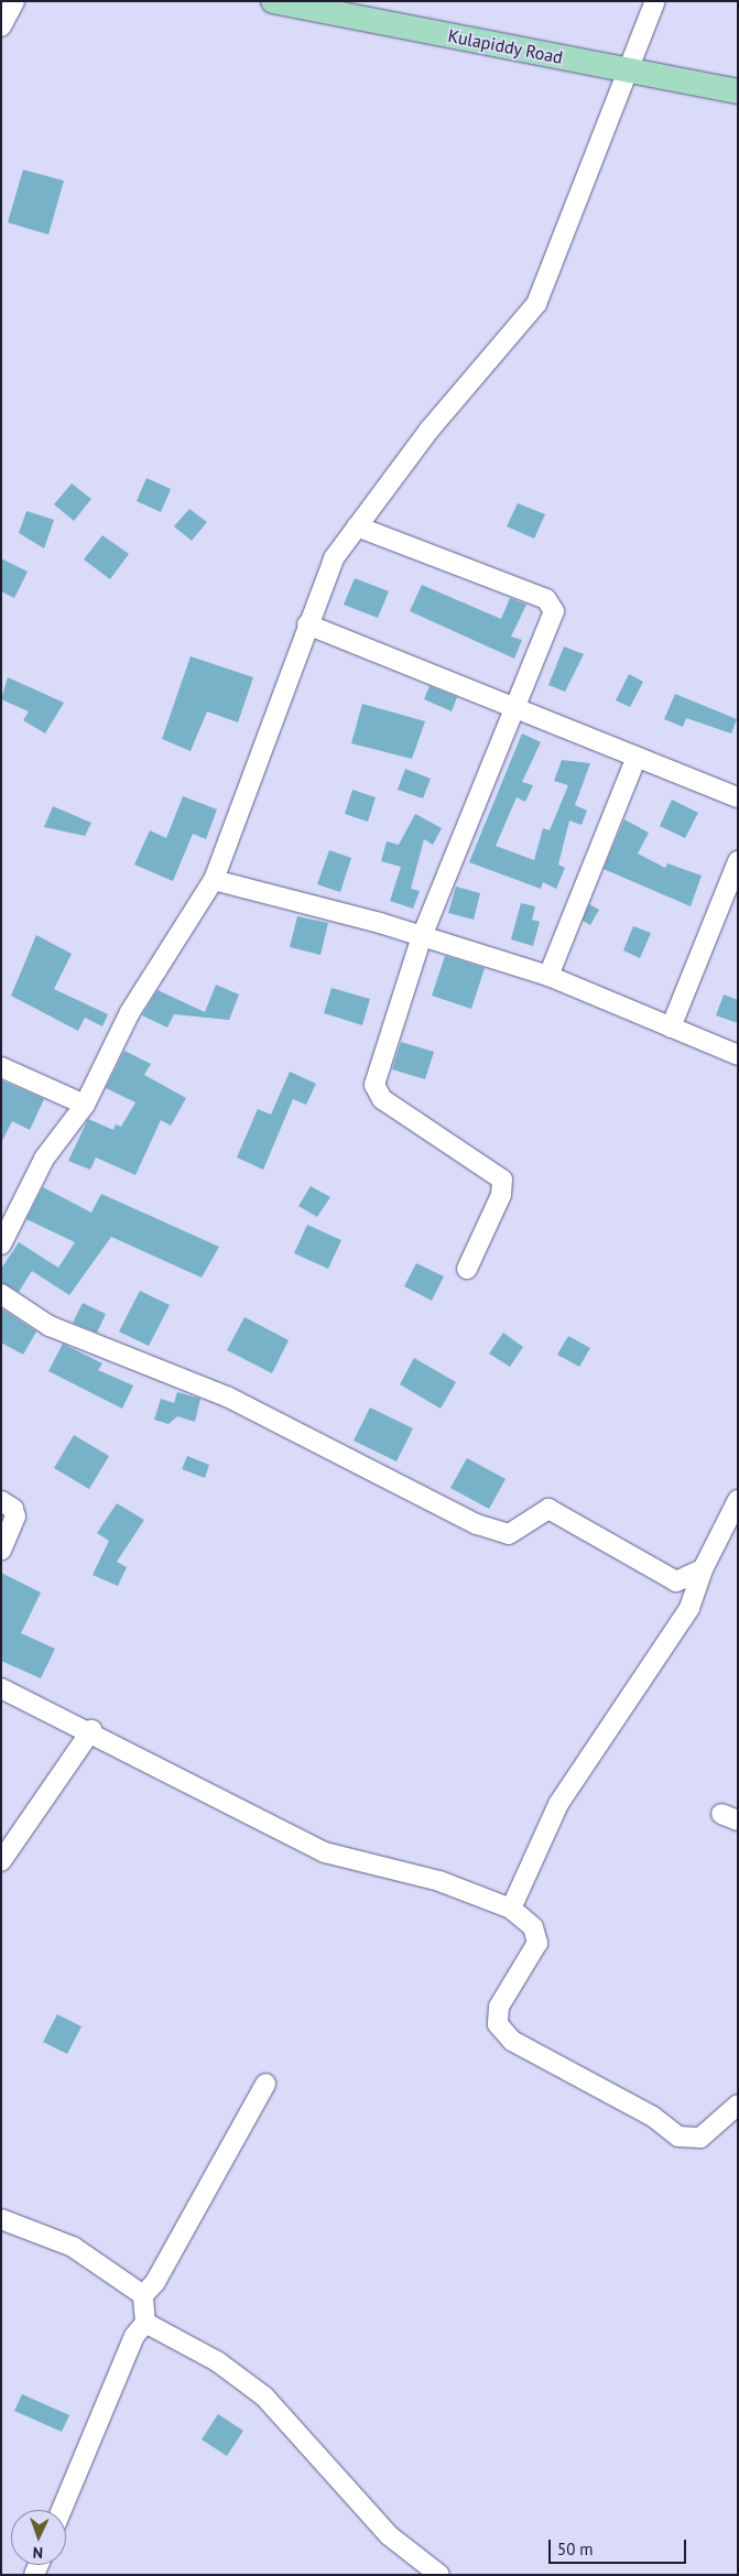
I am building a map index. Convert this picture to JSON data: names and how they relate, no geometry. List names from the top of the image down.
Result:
{
  "streets": {
    "main road": ["Kulapiddy Road"]
  },
  "scale_bar": "50 m",
  "north": "bottom"
}
